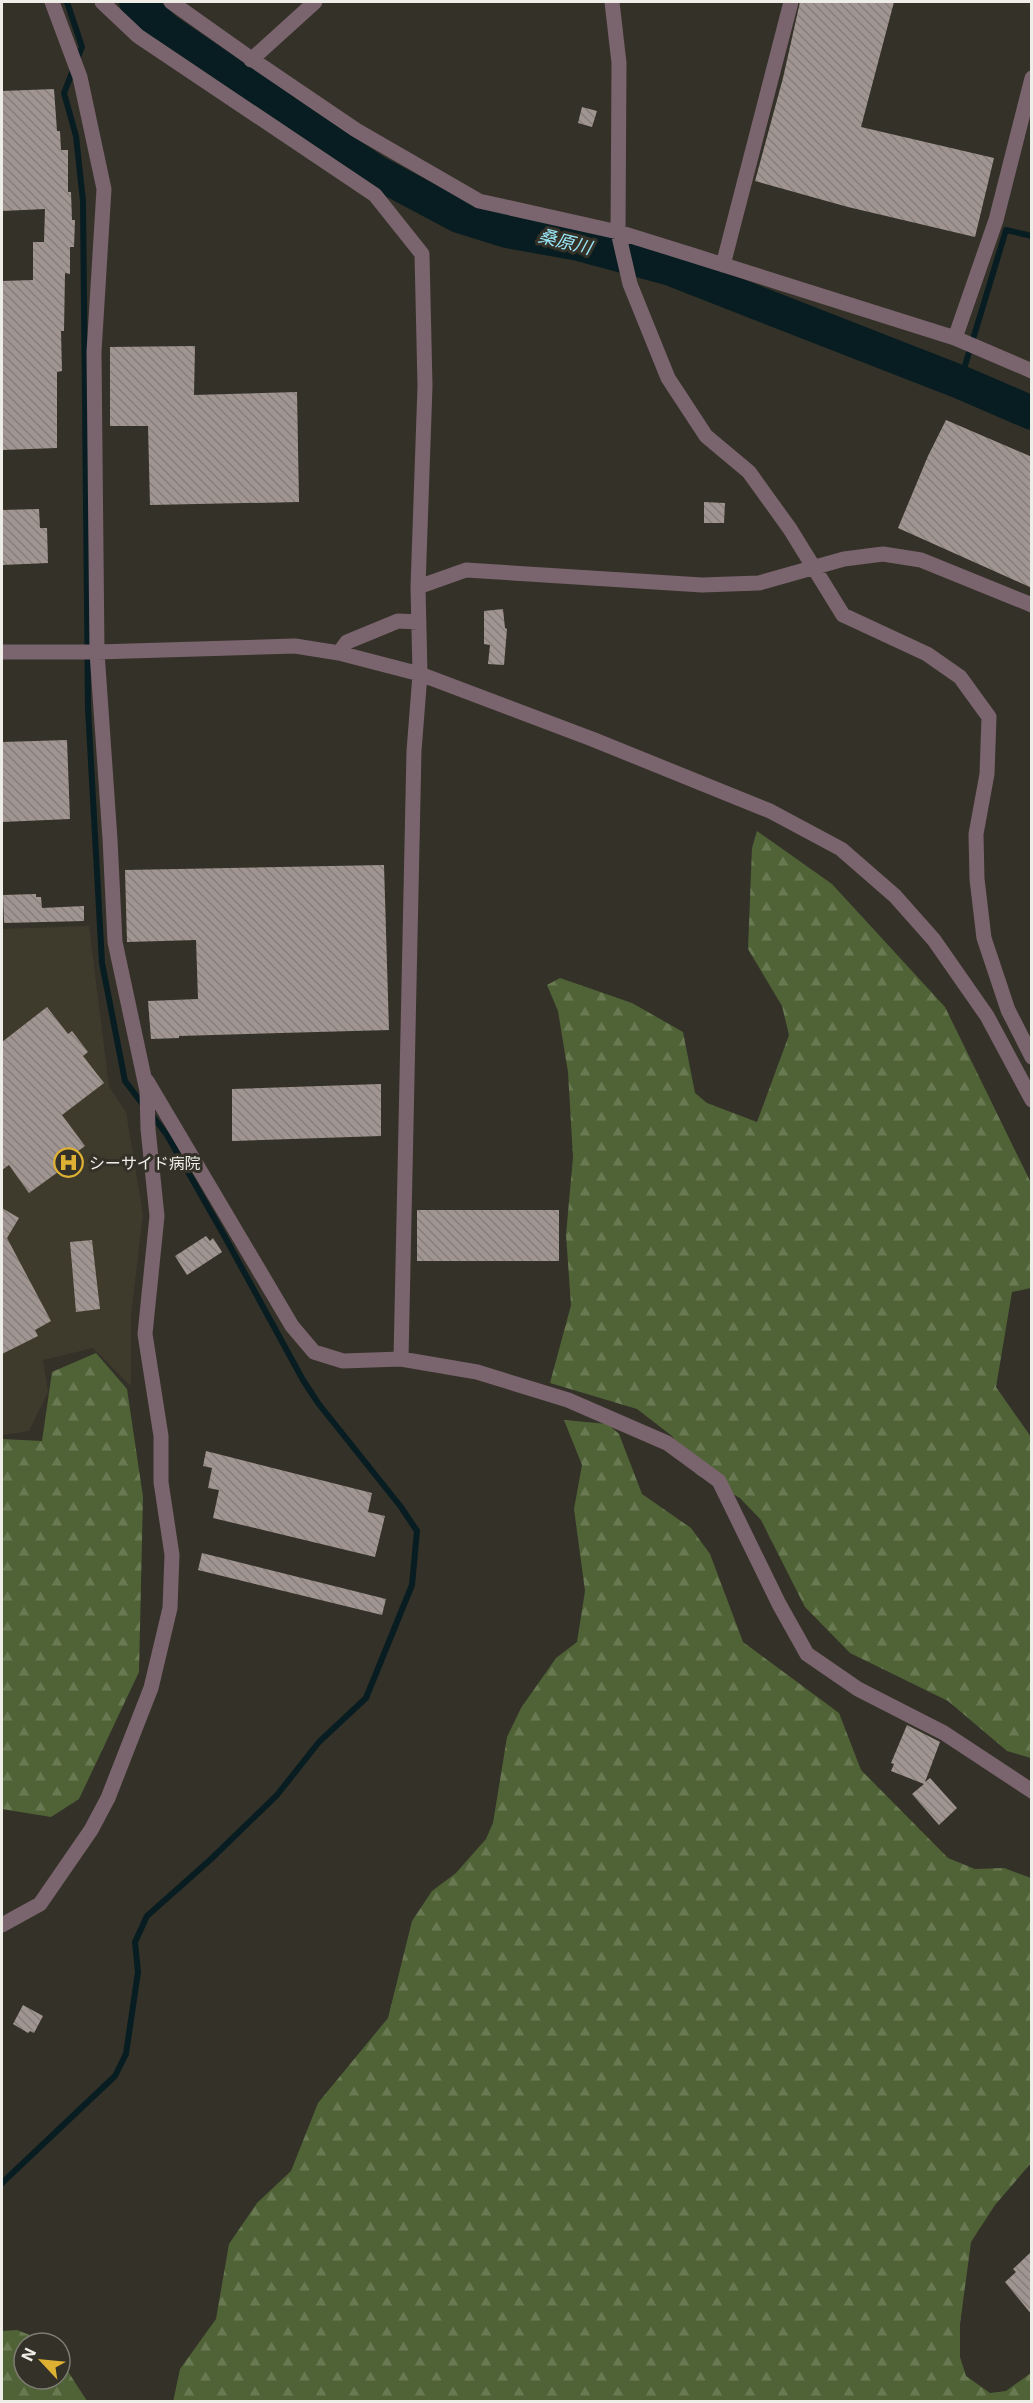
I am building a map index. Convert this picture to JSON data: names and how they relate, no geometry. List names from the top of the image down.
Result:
{
  "water": ["桑原川"],
  "places": {
    "hospital": ["シーサイド病院"]
  },
  "north": "top left"
}
